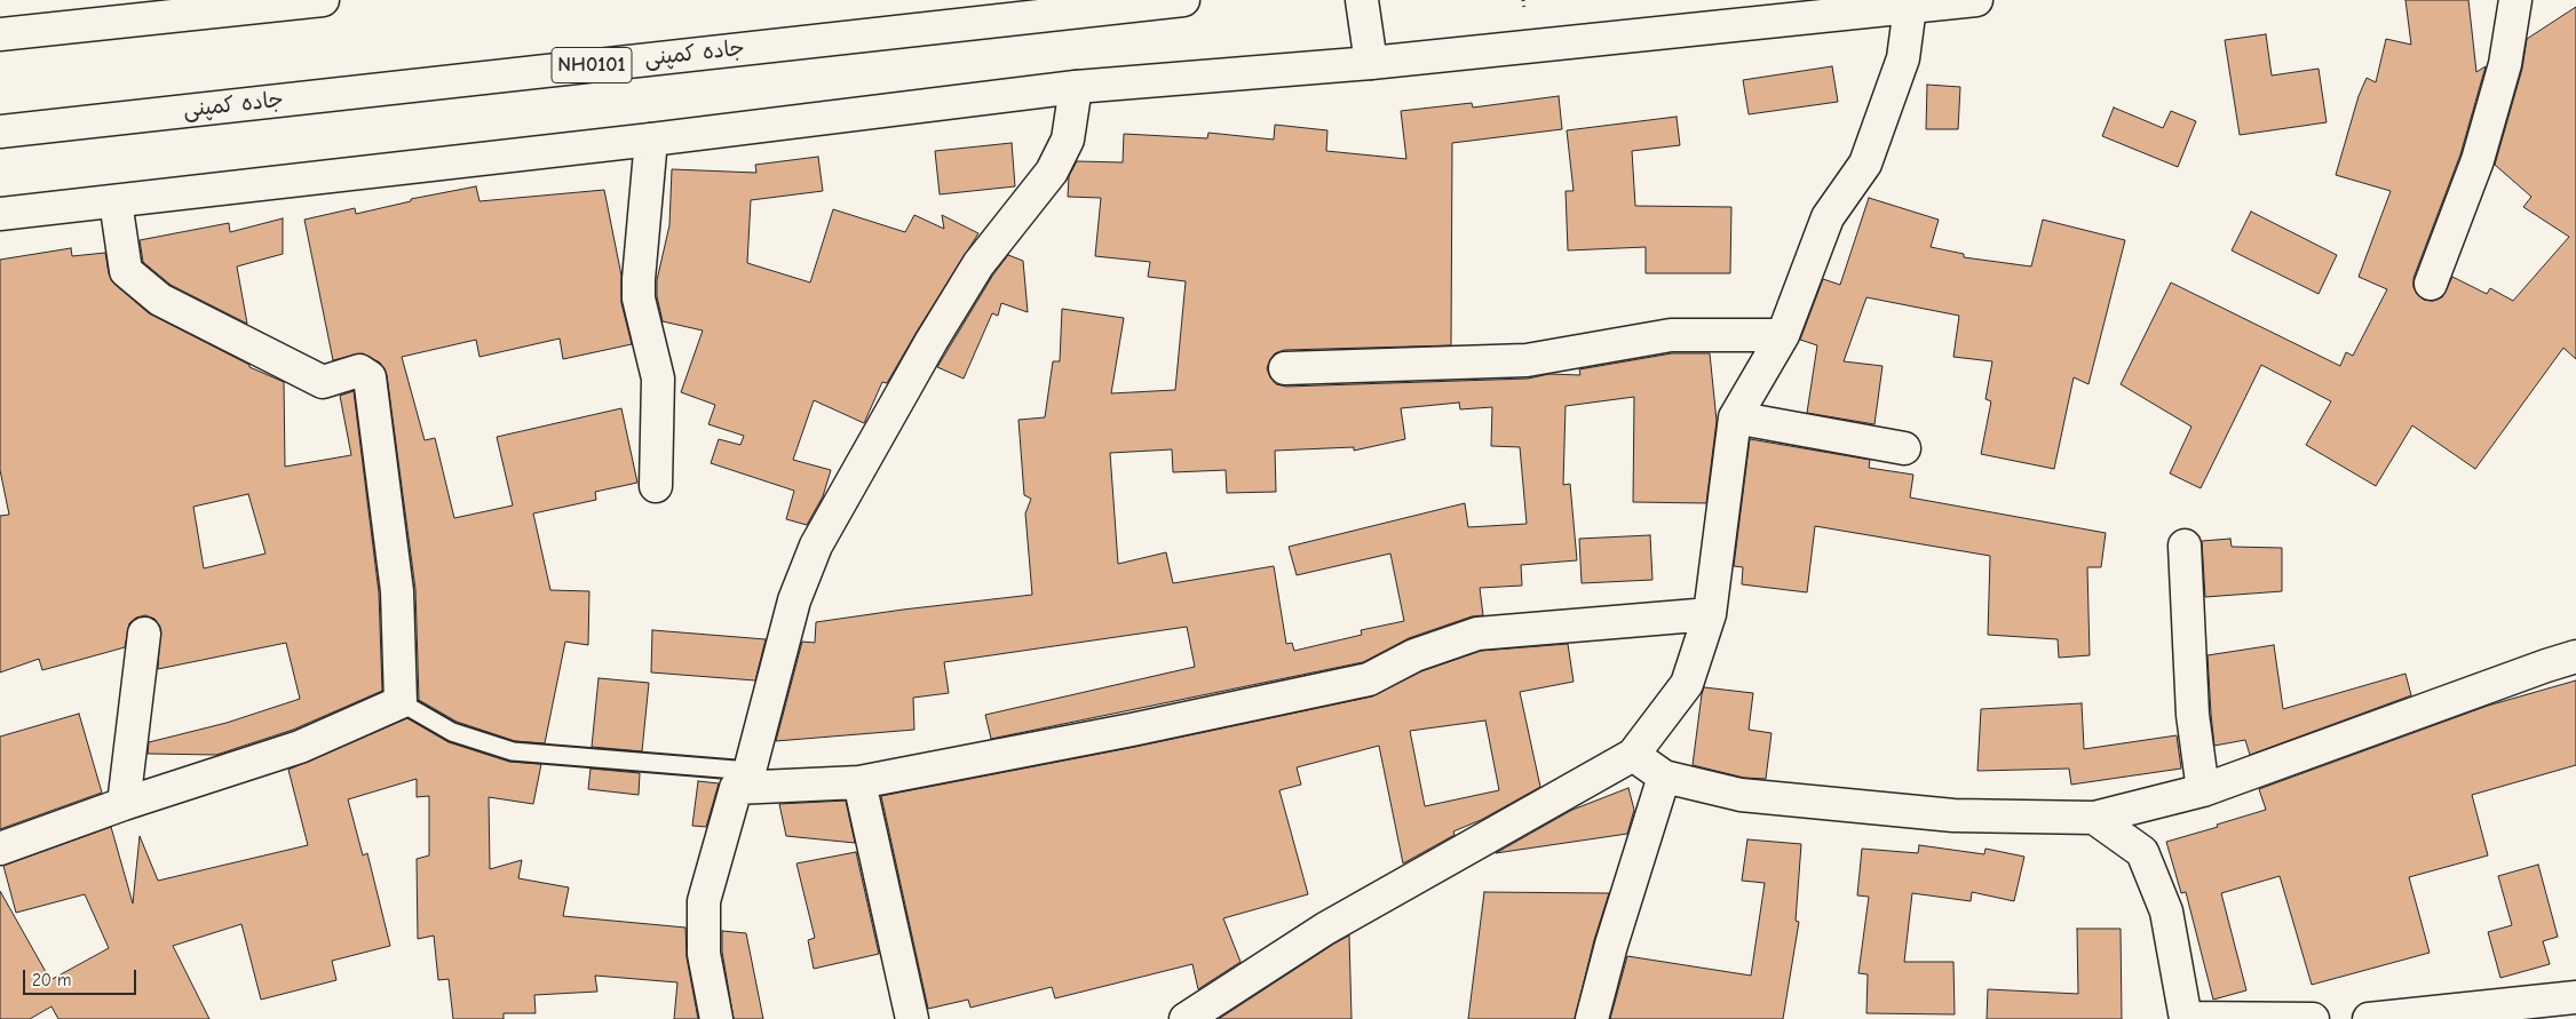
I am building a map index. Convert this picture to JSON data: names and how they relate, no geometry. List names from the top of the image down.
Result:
{
  "streets": {
    "main road": ["جاده کمپنی", "NH0101"]
  },
  "scale_bar": "20 m"
}
